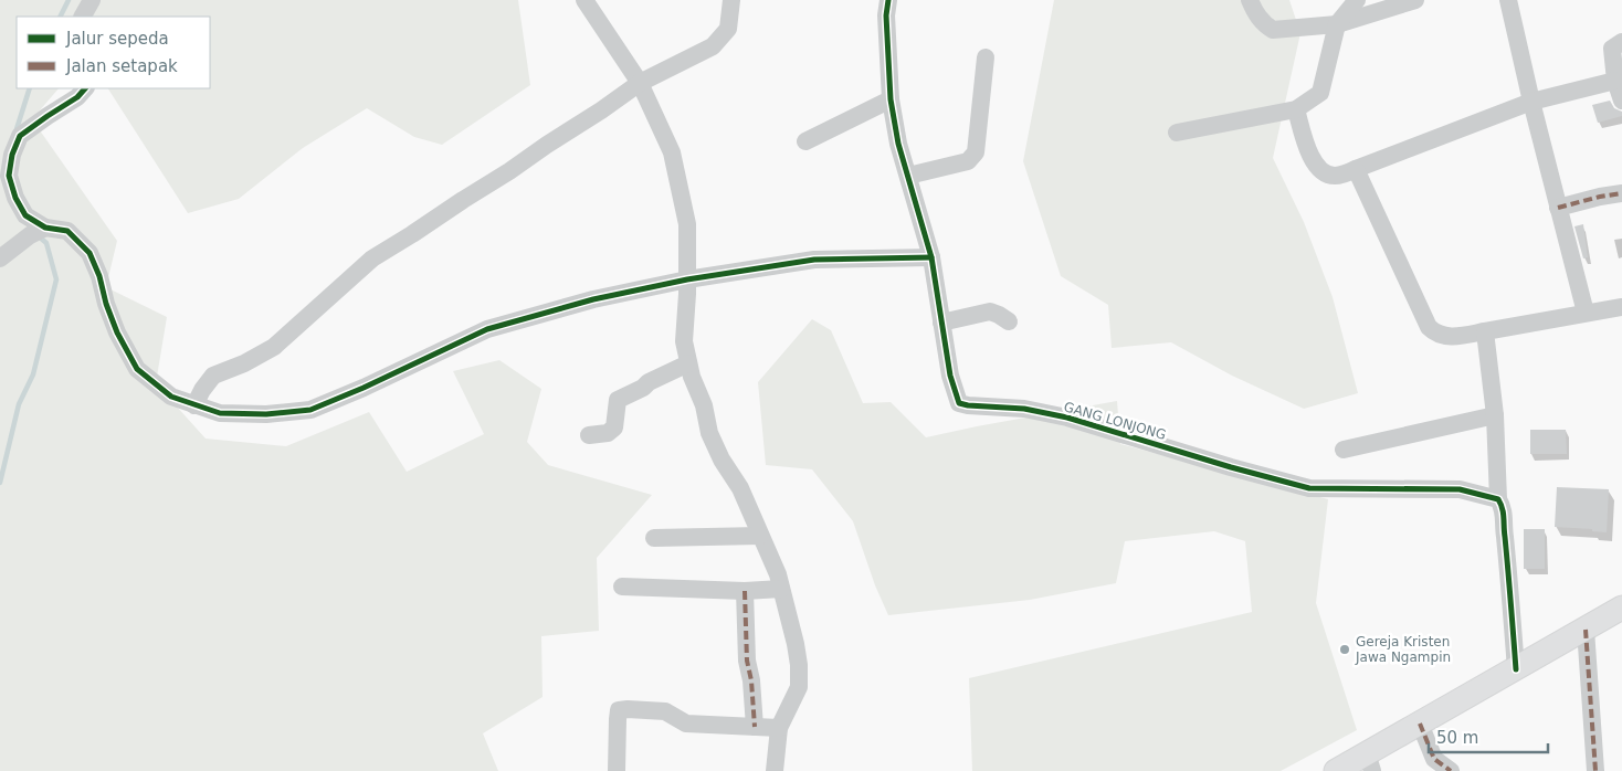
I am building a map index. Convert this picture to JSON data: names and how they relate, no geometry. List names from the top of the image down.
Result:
{
  "streets": {
    "street": ["GANG LONJONG"]
  },
  "places": ["Gereja Kristen Jawa Ngampin"],
  "legend": ["Jalur sepeda", "Jalan setapak"],
  "scale_bar": "50 m"
}
